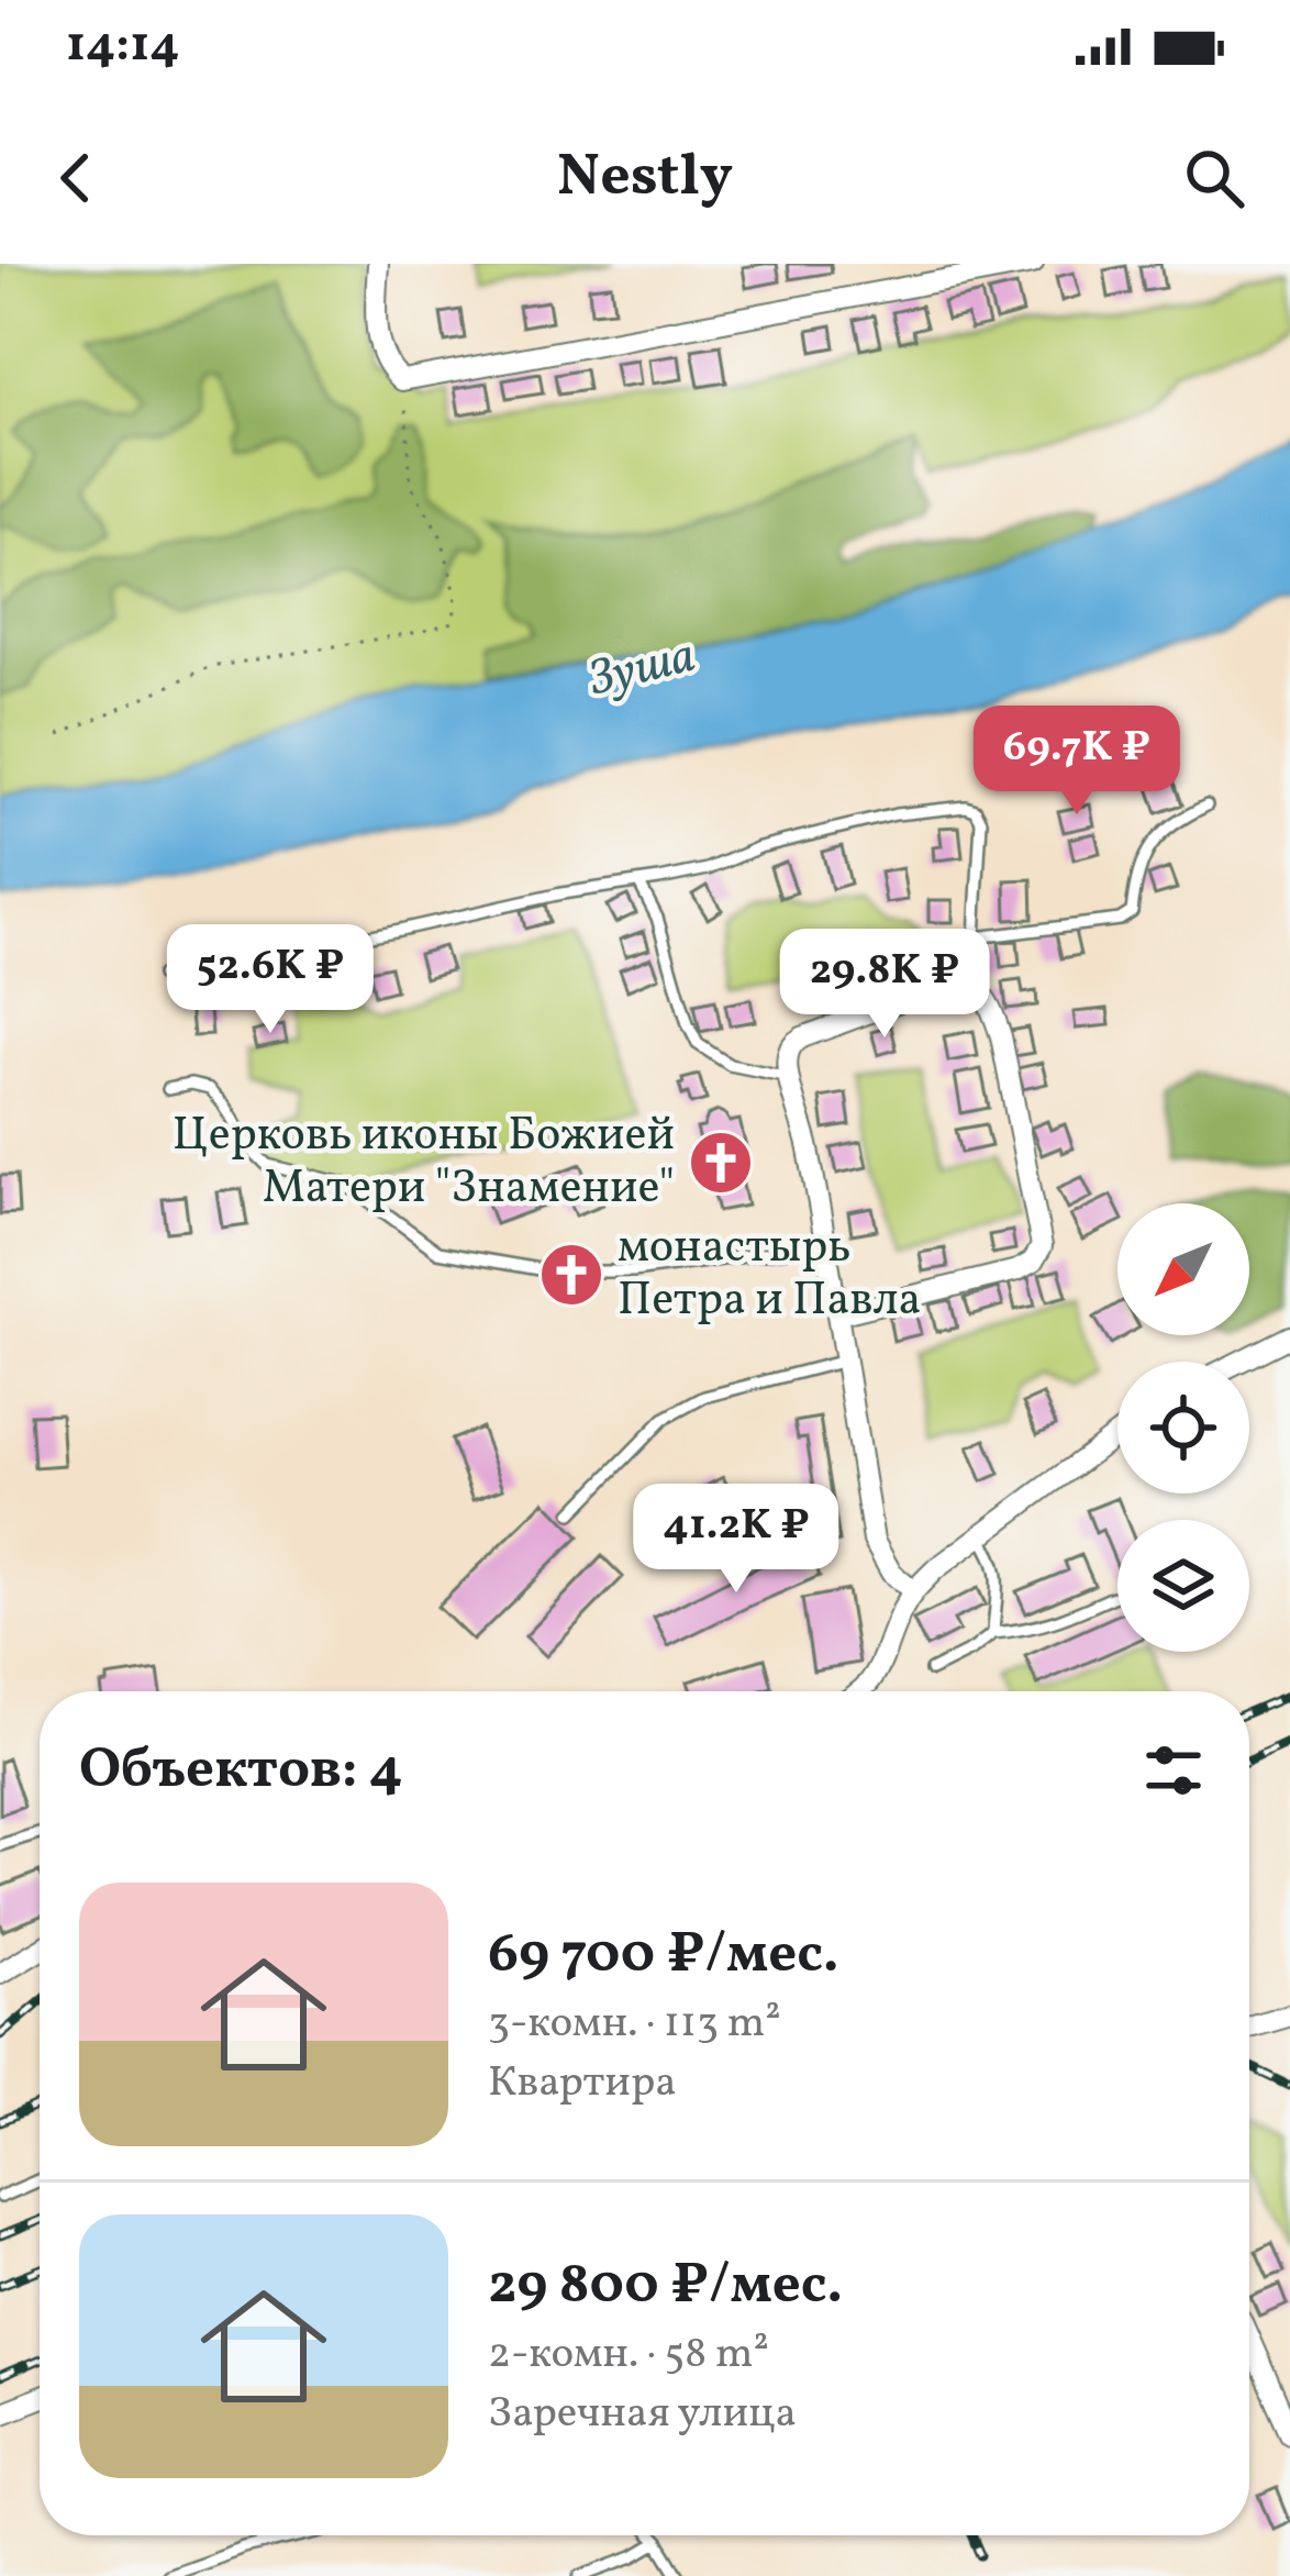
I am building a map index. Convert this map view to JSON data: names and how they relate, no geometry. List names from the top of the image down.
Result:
{
  "water": ["Зуша"],
  "places": {
    "church": ["Церковь иконы Божией Матери \"Знамение\"", "монастырь Петра и Павла"]
  },
  "north": "bottom left",
  "page": {
    "status": "14:14",
    "header": "Nestly",
    "price": [
      "69.7K ₽",
      "52.6K ₽",
      "29.8K ₽",
      "41.2K ₽"
    ],
    "heading": "Объектов: 4",
    "list": [
      {
        "name": "69 700 ₽/мес.",
        "note": "3-комн. · 113 m² · Квартира"
      },
      {
        "name": "29 800 ₽/мес.",
        "note": "2-комн. · 58 m² · Заречная улица"
      }
    ]
  }
}
